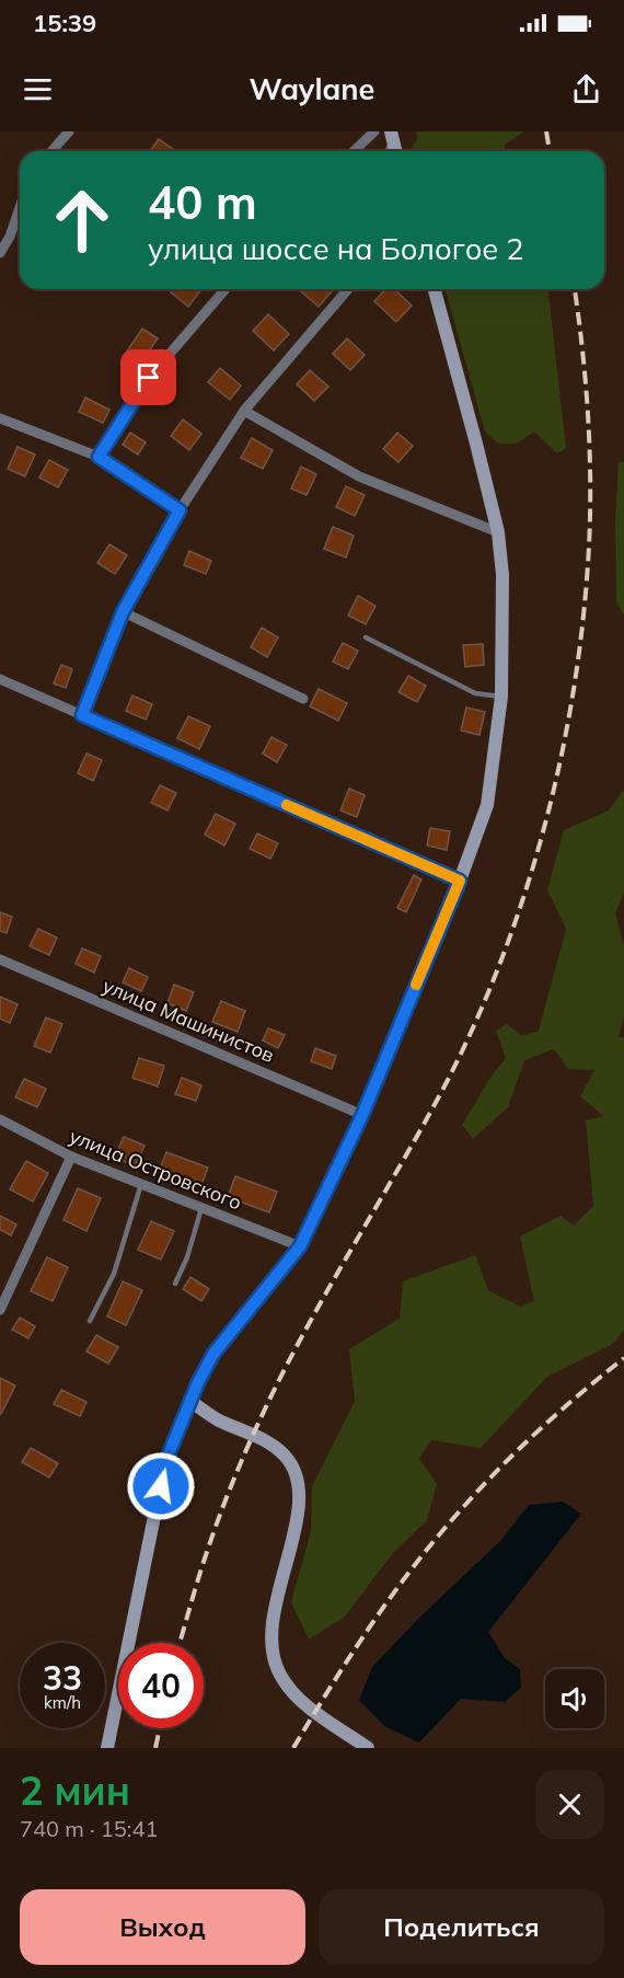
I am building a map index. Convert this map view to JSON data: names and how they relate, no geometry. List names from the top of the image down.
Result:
{
  "streets": {
    "street": ["улица Машинистов", "улица Островского"]
  },
  "page": {
    "status": "15:39",
    "header": "Waylane",
    "turn": ["40 m", "улица шоссе на Бологое 2"],
    "speed": "33 km/h",
    "limit": "40",
    "heading": ["2 мин", "740 m · 15:41"],
    "buttons": ["Выход", "Поделиться"]
  }
}
